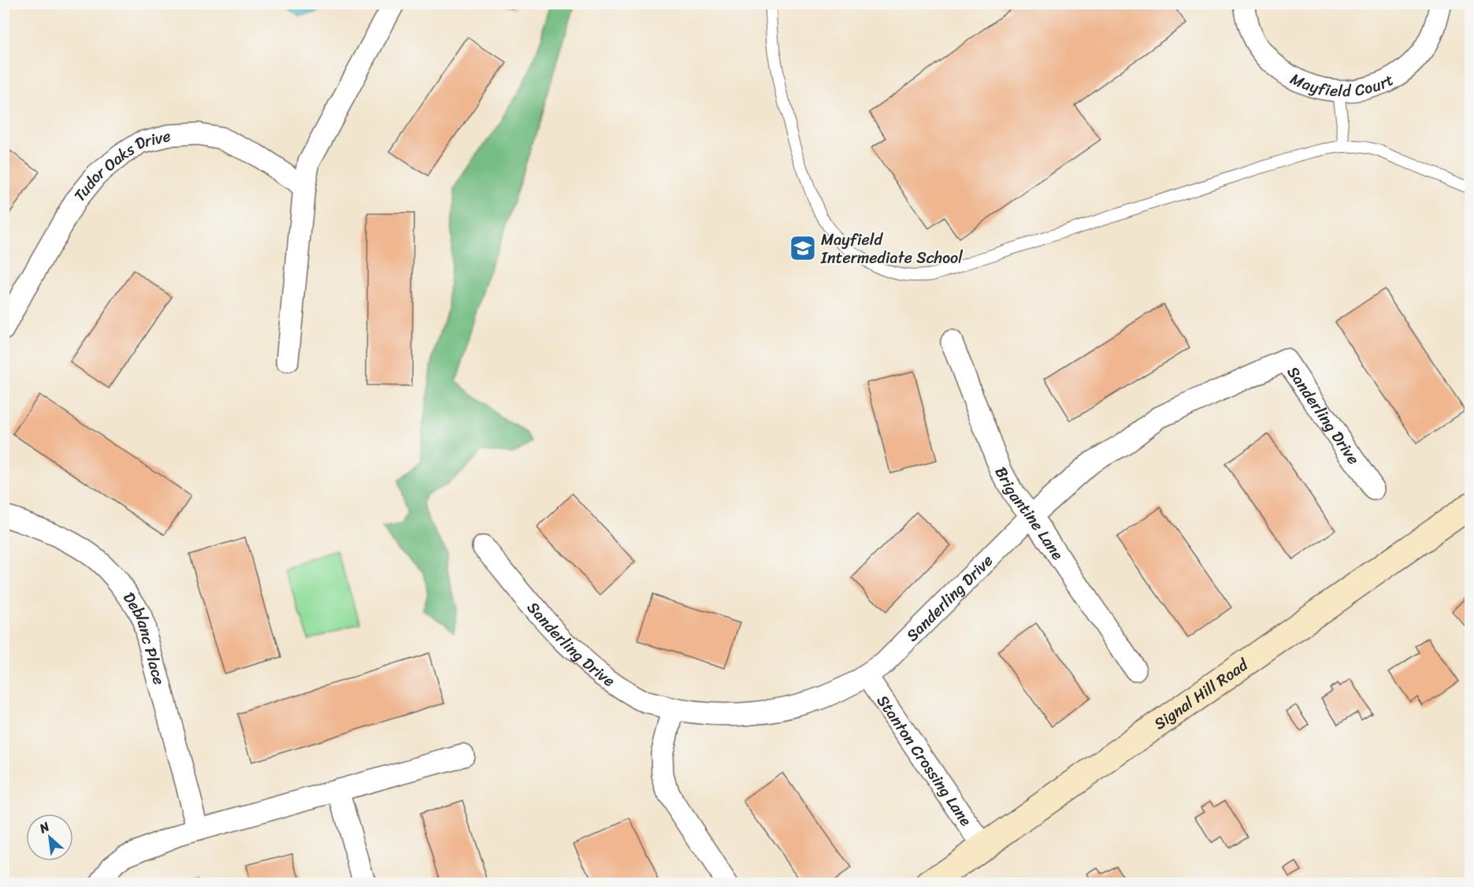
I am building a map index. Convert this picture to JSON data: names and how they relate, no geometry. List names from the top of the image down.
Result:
{
  "streets": {
    "main road": ["Signal Hill Road"],
    "street": [
      "Mayfield Court",
      "Tudor Oaks Drive",
      "Sanderling Drive",
      "Brigantine Lane",
      "Deblanc Place",
      "Stanton Crossing Lane"
    ]
  },
  "crossings": [
    ["Sanderling Drive", "Brigantine Lane"],
    ["Sanderling Drive", "Stanton Crossing Lane"],
    ["Signal Hill Road", "Stanton Crossing Lane"]
  ],
  "places": {
    "school or university": ["Mayfield Intermediate School"]
  },
  "north": "top left"
}
